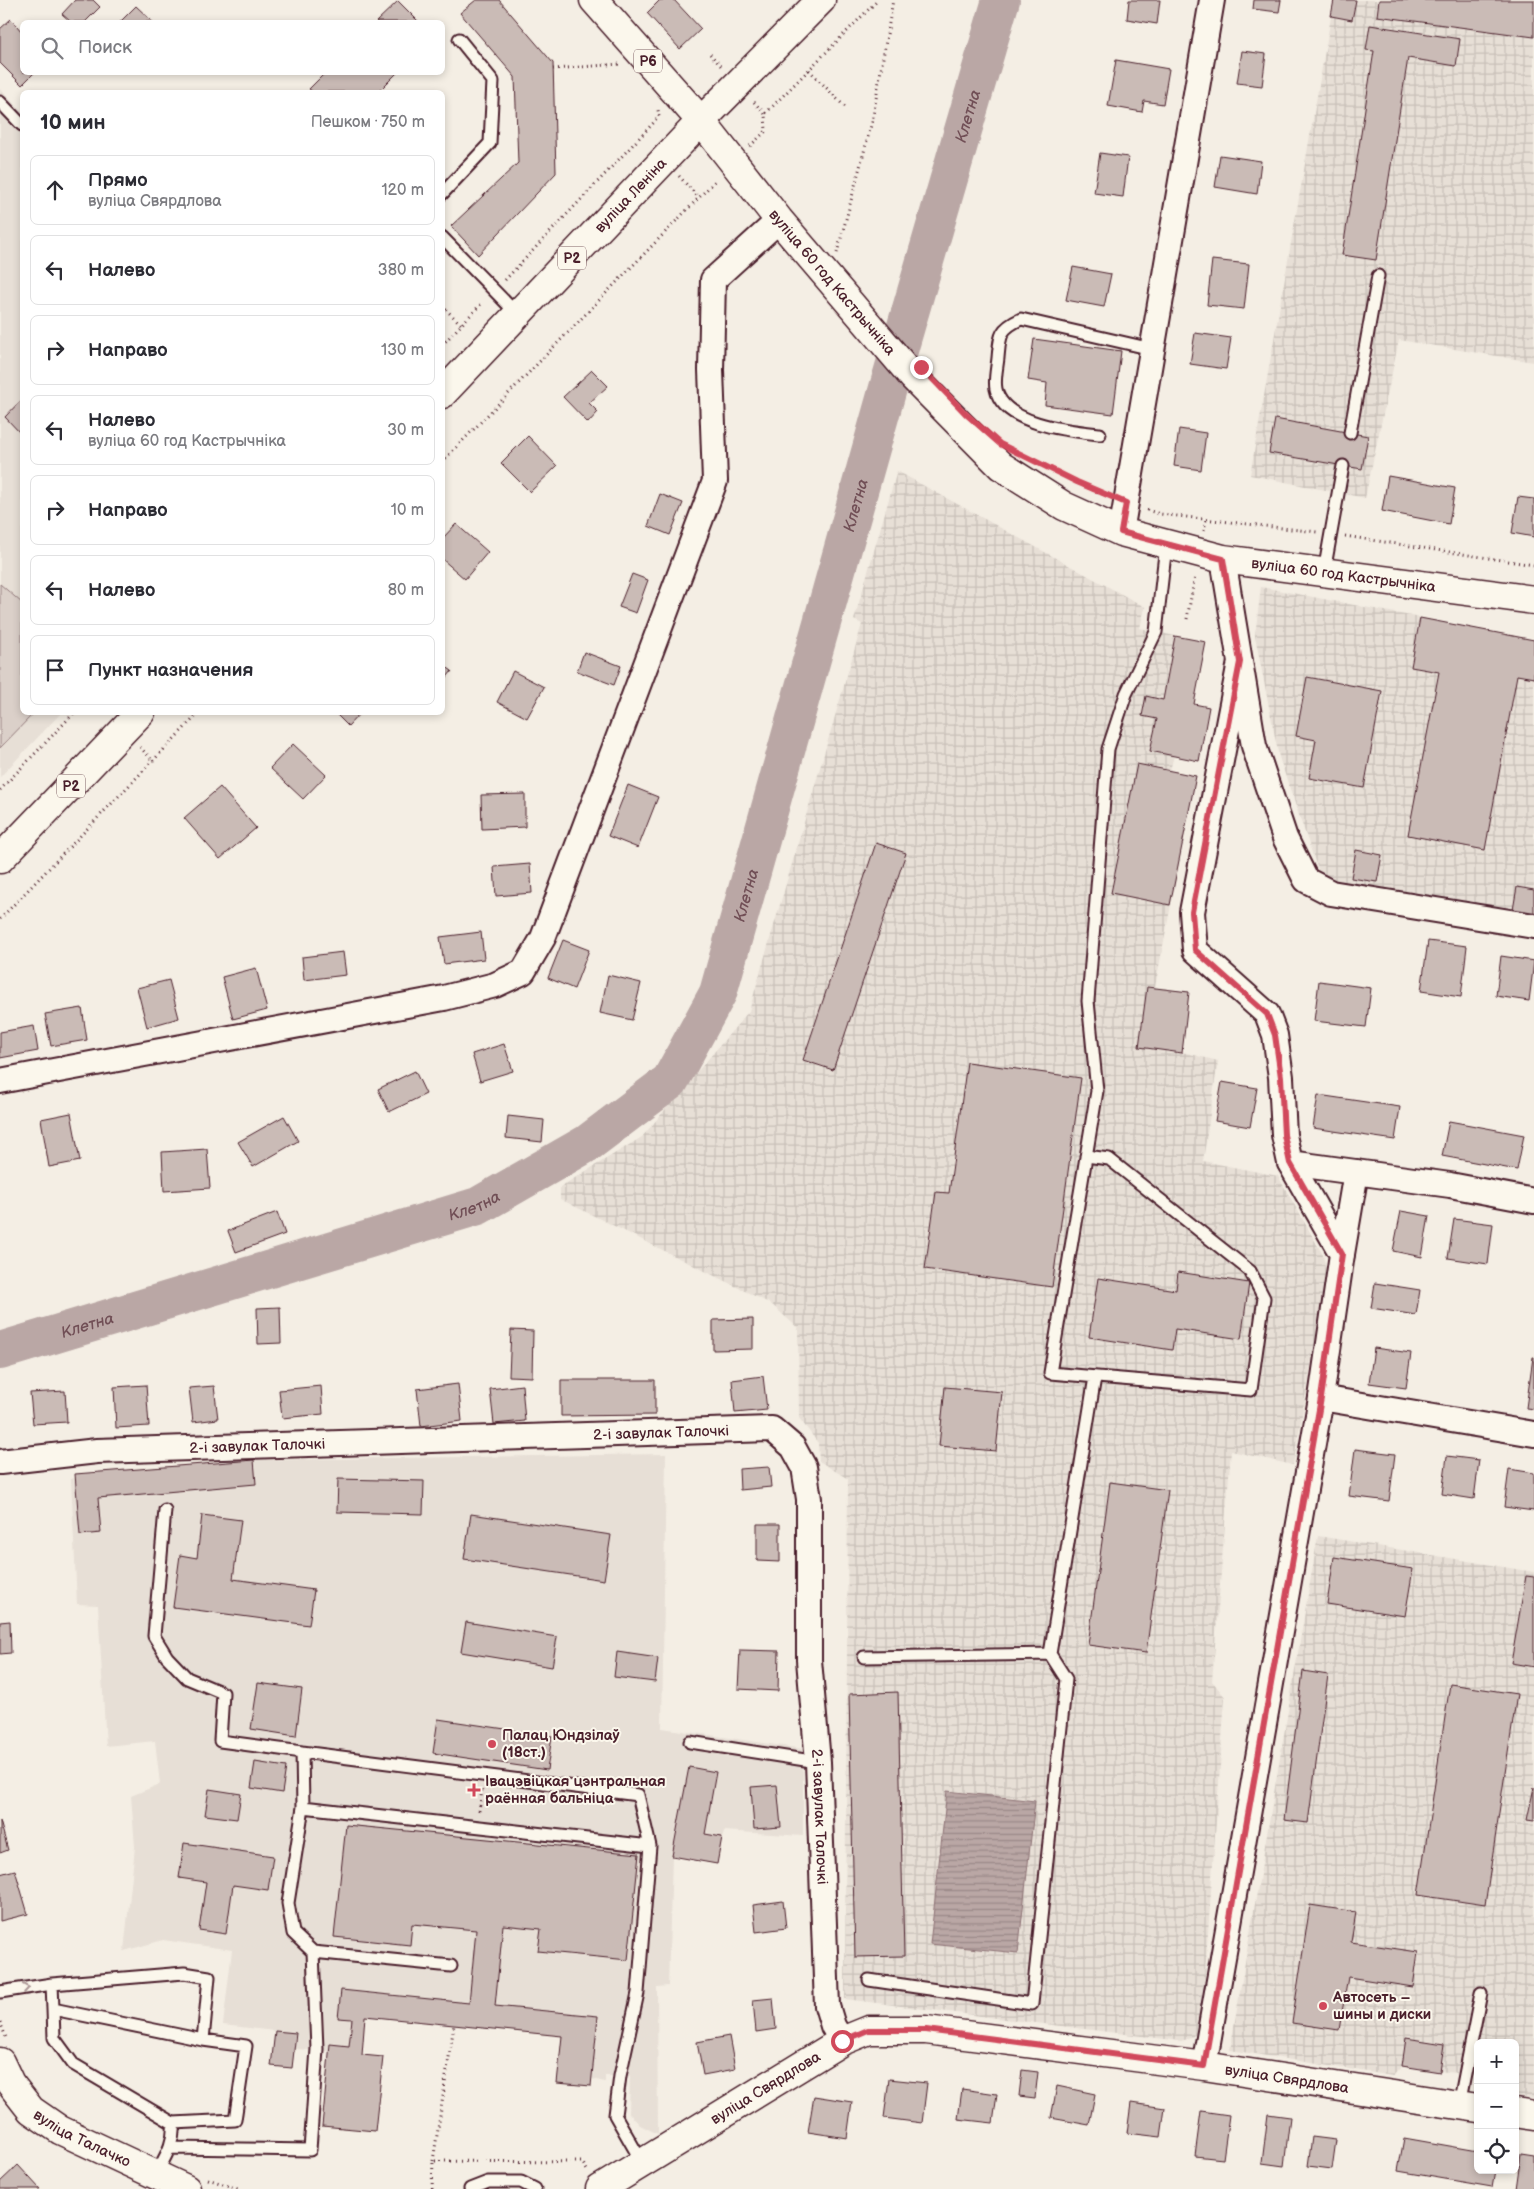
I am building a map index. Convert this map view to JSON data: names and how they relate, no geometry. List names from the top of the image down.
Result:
{
  "streets": {
    "street": [
      "Р6",
      "вуліца Леніна",
      "Р2",
      "вуліца 60 год Кастрычніка",
      "2-і завулак Талочкі",
      "вуліца Свярдлова",
      "вуліца Талачко"
    ]
  },
  "crossings": [
    ["Р6", "вуліца Леніна"],
    ["Р6", "вуліца 60 год Кастрычніка"],
    ["вуліца Леніна", "вуліца 60 год Кастрычніка"],
    ["2-і завулак Талочкі", "вуліца Свярдлова"]
  ],
  "water": ["Клетна"],
  "places": {
    "other": ["Палац Юндзілаў (18ст.)", "Автосеть – шины и диски"],
    "health": ["Івацэвіцкая цэнтральная раённая бальніца"]
  },
  "page": {
    "search": "Поиск",
    "heading": ["10 мин", "Пешком · 750 m"],
    "list": [
      ["Прямо", "вуліца Свярдлова", "120 m"],
      ["Налево", "380 m"],
      ["Направо", "130 m"],
      ["Налево", "вуліца 60 год Кастрычніка", "30 m"],
      ["Направо", "10 m"],
      ["Налево", "80 m"],
      "Пункт назначения"
    ],
    "map_buttons": ["+", "−"]
  }
}
